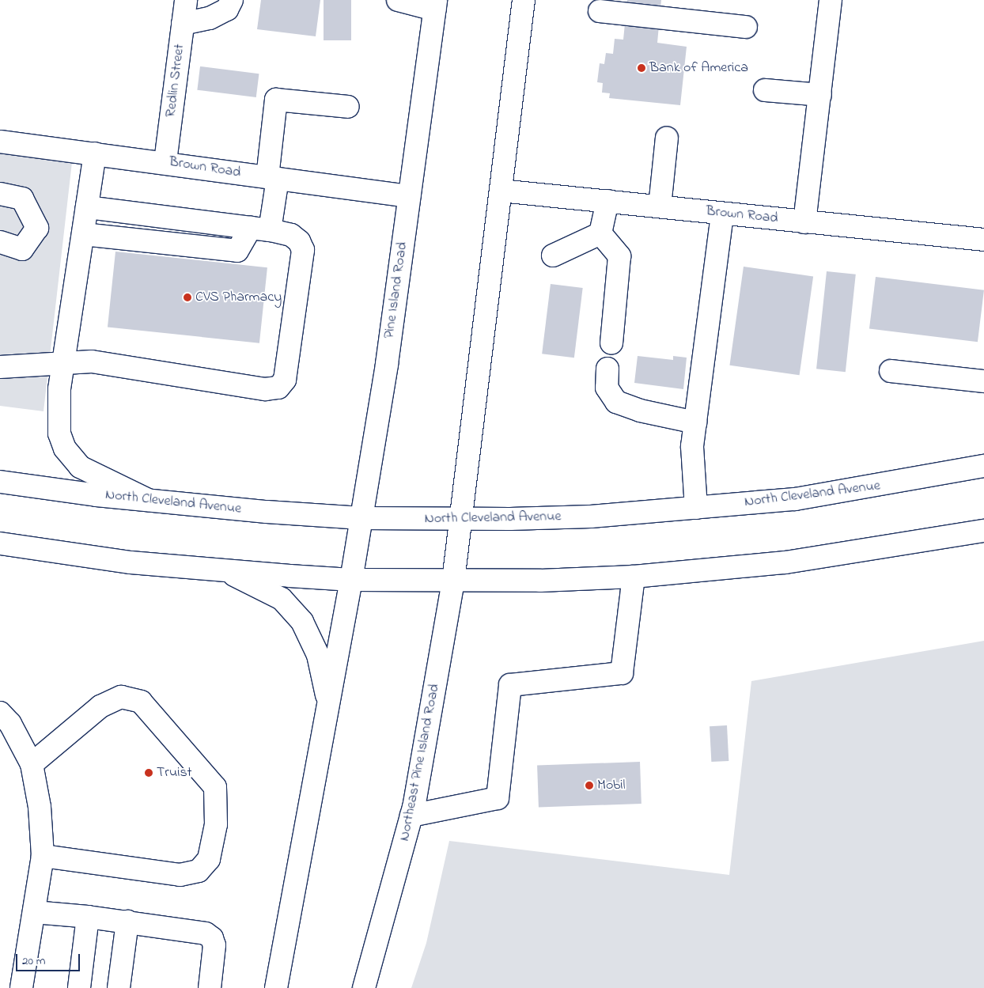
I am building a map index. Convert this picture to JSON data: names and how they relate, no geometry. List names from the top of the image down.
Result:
{
  "streets": {
    "main road": [
      "Redlin Street",
      "Brown Road",
      "Pine Island Road",
      "North Cleveland Avenue",
      "Northeast Pine Island Road"
    ]
  },
  "crossings": [
    ["Redlin Street", "Brown Road"],
    ["Brown Road", "Pine Island Road"],
    ["Pine Island Road", "North Cleveland Avenue"]
  ],
  "places": [
    "Bank of America",
    "CVS Pharmacy",
    "Truist",
    "Mobil"
  ],
  "scale_bar": "20 m"
}
